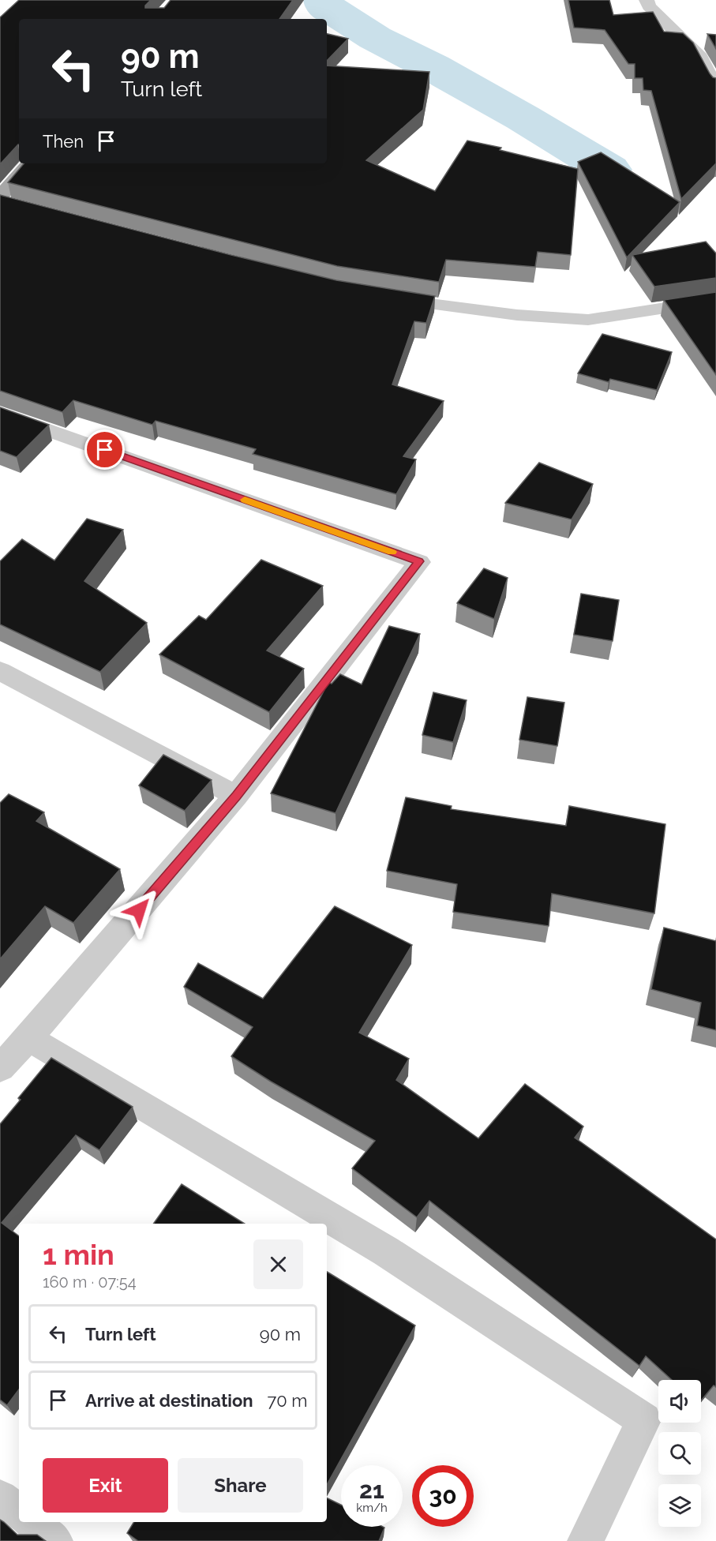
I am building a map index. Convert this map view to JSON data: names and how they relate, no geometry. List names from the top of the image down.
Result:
{
  "page": {
    "turn": ["90 m", "Turn left"],
    "then": "Then",
    "heading": ["1 min", "160 m · 07:54"],
    "list": [
      {
        "name": "Turn left",
        "value": "90 m"
      },
      {
        "name": "Arrive at destination",
        "value": "70 m"
      }
    ],
    "buttons": ["Exit", "Share"],
    "speed": "21 km/h",
    "limit": "30"
  }
}
